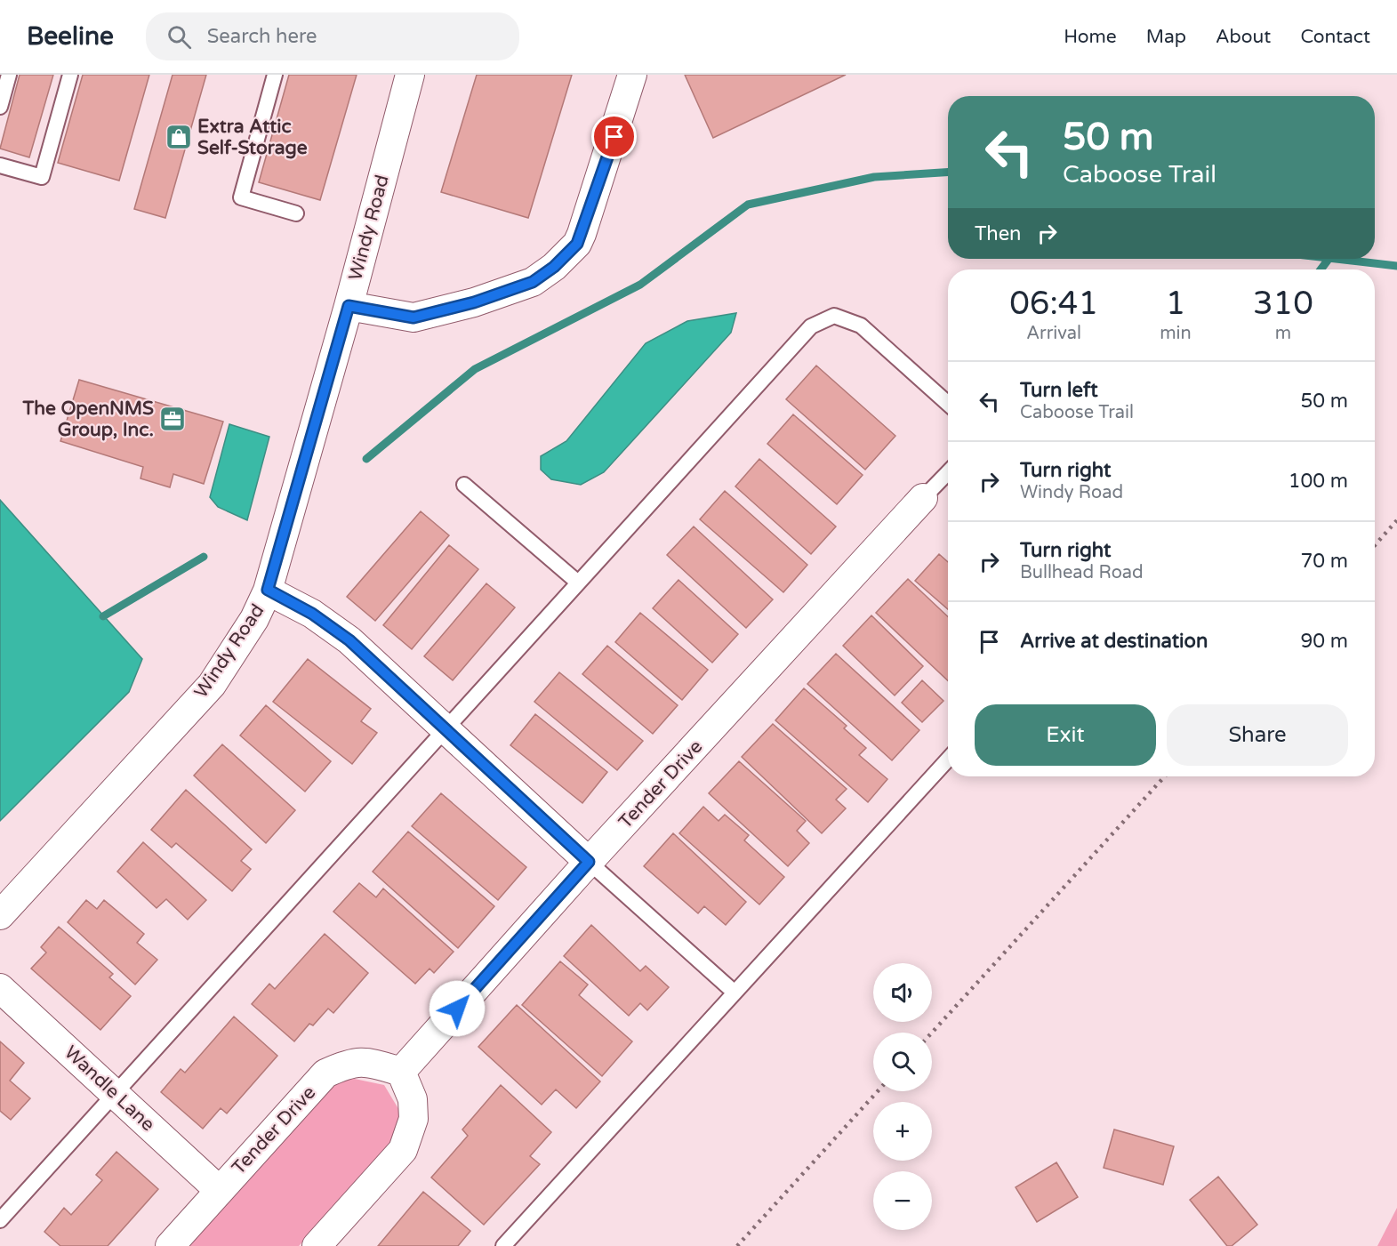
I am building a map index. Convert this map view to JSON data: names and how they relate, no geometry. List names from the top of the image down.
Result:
{
  "streets": {
    "street": ["Windy Road", "Tender Drive", "Wandle Lane"]
  },
  "crossings": [
    ["Tender Drive", "Wandle Lane"]
  ],
  "places": {
    "shop": ["Extra Attic Self-Storage"],
    "office": ["The OpenNMS Group, Inc."]
  },
  "page": {
    "header": "Beeline",
    "search": "Search here",
    "nav": [
      "Home",
      "Map",
      "About",
      "Contact"
    ],
    "turn": ["50 m", "Caboose Trail"],
    "then": "Then",
    "eta": [
      "06:41",
      "Arrival",
      "1",
      "min",
      "310",
      "m"
    ],
    "list": [
      {
        "name": "Turn left",
        "note": "Caboose Trail",
        "value": "50 m"
      },
      {
        "name": "Turn right",
        "note": "Windy Road",
        "value": "100 m"
      },
      {
        "name": "Turn right",
        "note": "Bullhead Road",
        "value": "70 m"
      },
      {
        "name": "Arrive at destination",
        "value": "90 m"
      }
    ],
    "buttons": ["Exit", "Share"],
    "map_buttons": ["+", "−"]
  }
}
